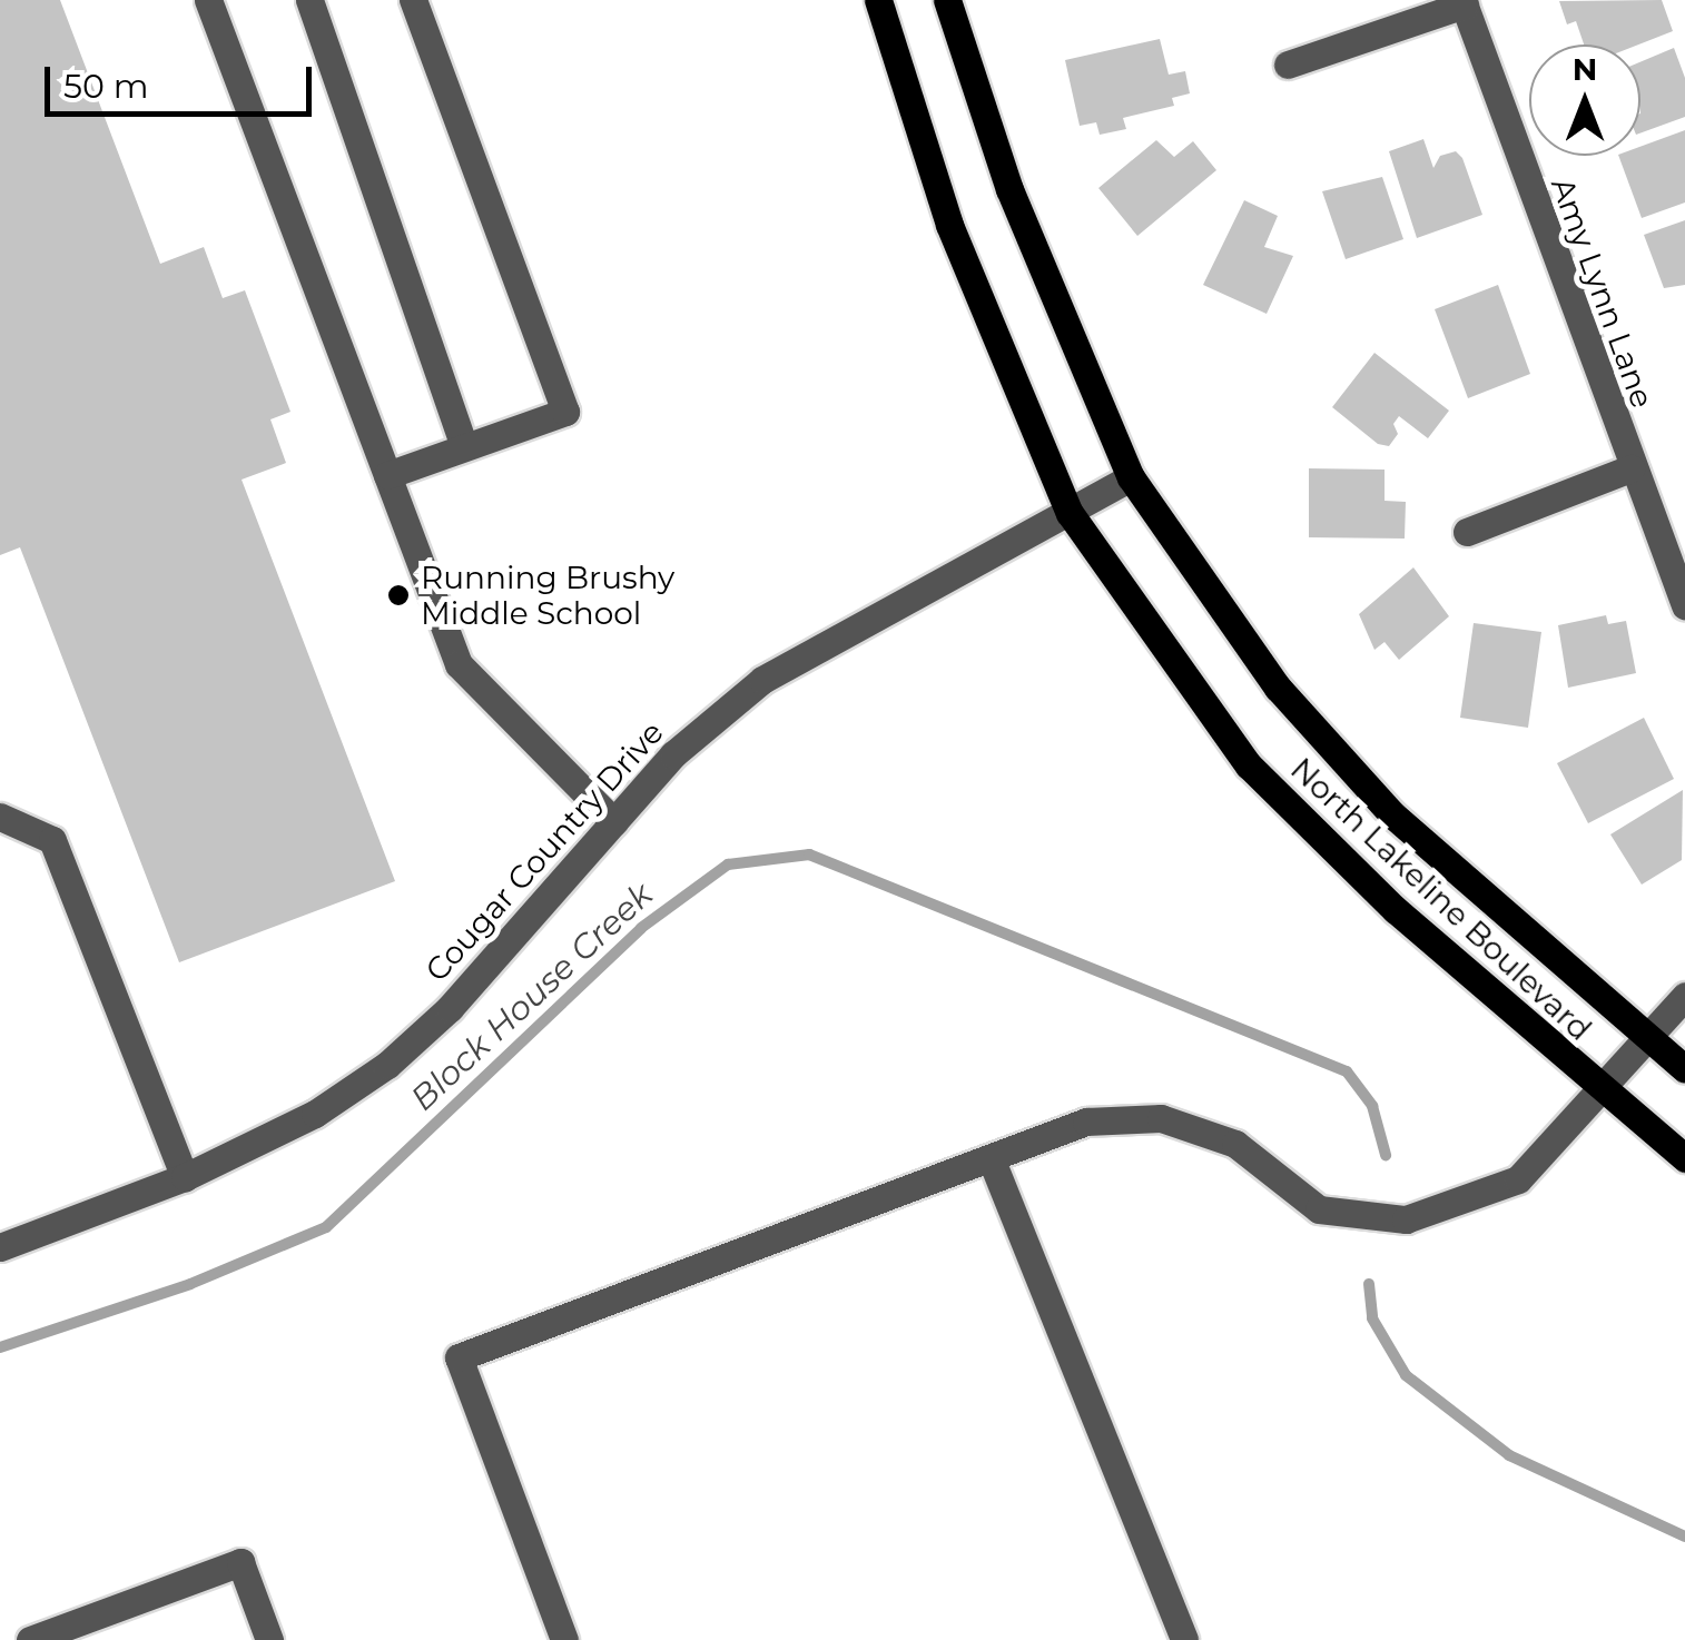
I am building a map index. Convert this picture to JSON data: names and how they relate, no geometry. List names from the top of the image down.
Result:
{
  "streets": {
    "main road": ["North Lakeline Boulevard"],
    "street": ["Amy Lynn Lane", "Cougar Country Drive"]
  },
  "crossings": [
    ["Cougar Country Drive", "North Lakeline Boulevard"]
  ],
  "water": ["Block House Creek"],
  "places": ["Running Brushy Middle School"],
  "scale_bar": "50 m",
  "north": "top"
}
